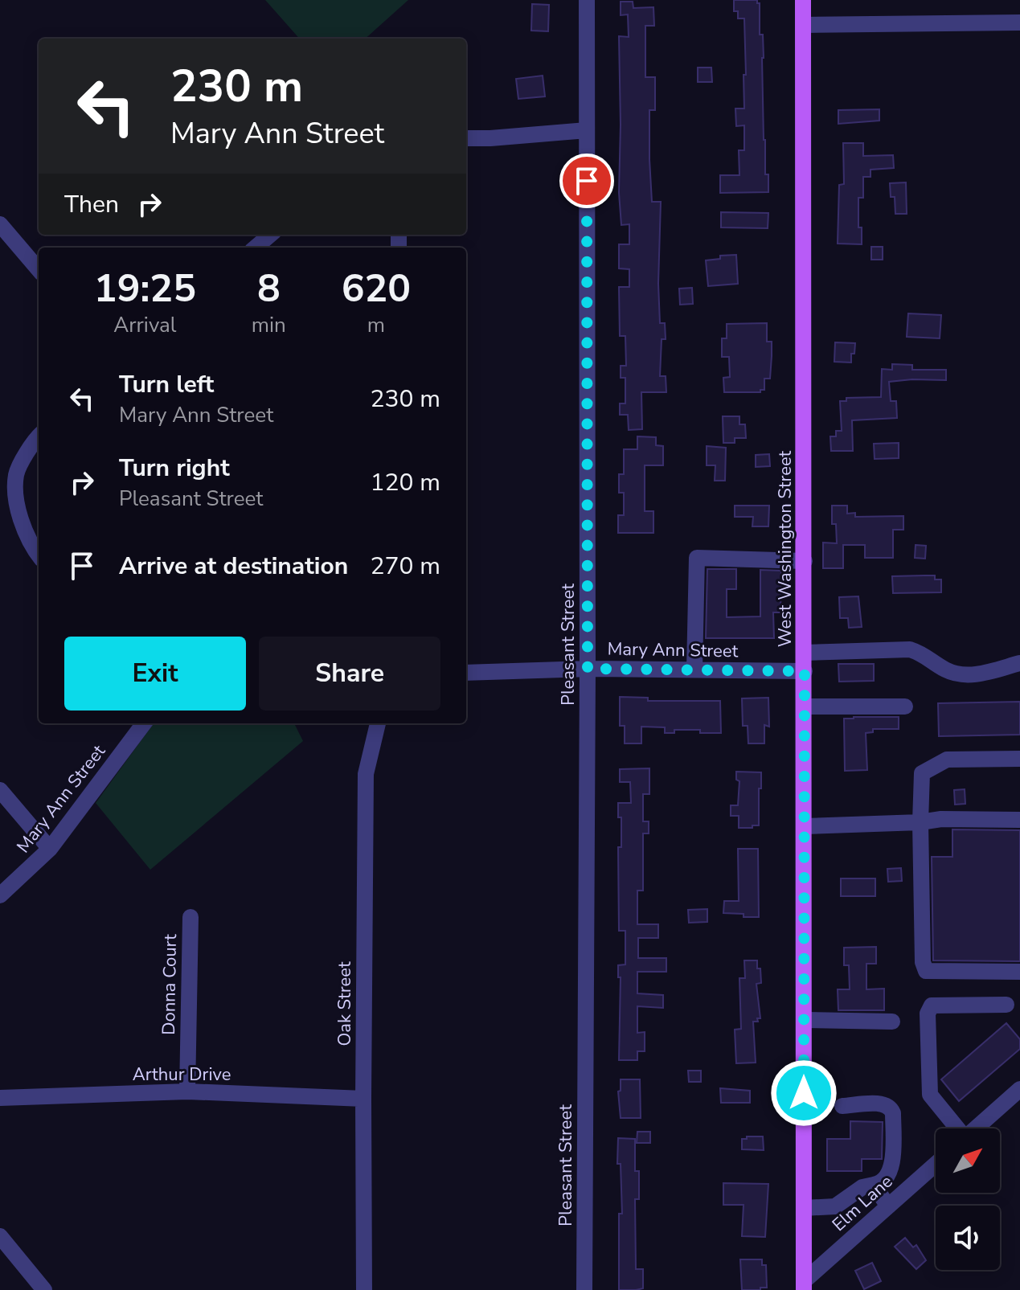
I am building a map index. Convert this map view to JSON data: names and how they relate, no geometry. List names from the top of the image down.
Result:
{
  "streets": {
    "main road": ["West Washington Street"],
    "street": [
      "Pleasant Street",
      "Mary Ann Street",
      "Donna Court",
      "Oak Street",
      "Arthur Drive",
      "Elm Lane"
    ]
  },
  "crossings": [
    ["West Washington Street", "Mary Ann Street"],
    ["West Washington Street", "Elm Lane"],
    ["Pleasant Street", "Mary Ann Street"],
    ["Donna Court", "Arthur Drive"],
    ["Oak Street", "Arthur Drive"]
  ],
  "north": "top right",
  "page": {
    "turn": ["230 m", "Mary Ann Street"],
    "then": "Then",
    "eta": [
      "19:25",
      "Arrival",
      "8",
      "min",
      "620",
      "m"
    ],
    "list": [
      {
        "name": "Turn left",
        "note": "Mary Ann Street",
        "value": "230 m"
      },
      {
        "name": "Turn right",
        "note": "Pleasant Street",
        "value": "120 m"
      },
      {
        "name": "Arrive at destination",
        "value": "270 m"
      }
    ],
    "buttons": ["Exit", "Share"]
  }
}
